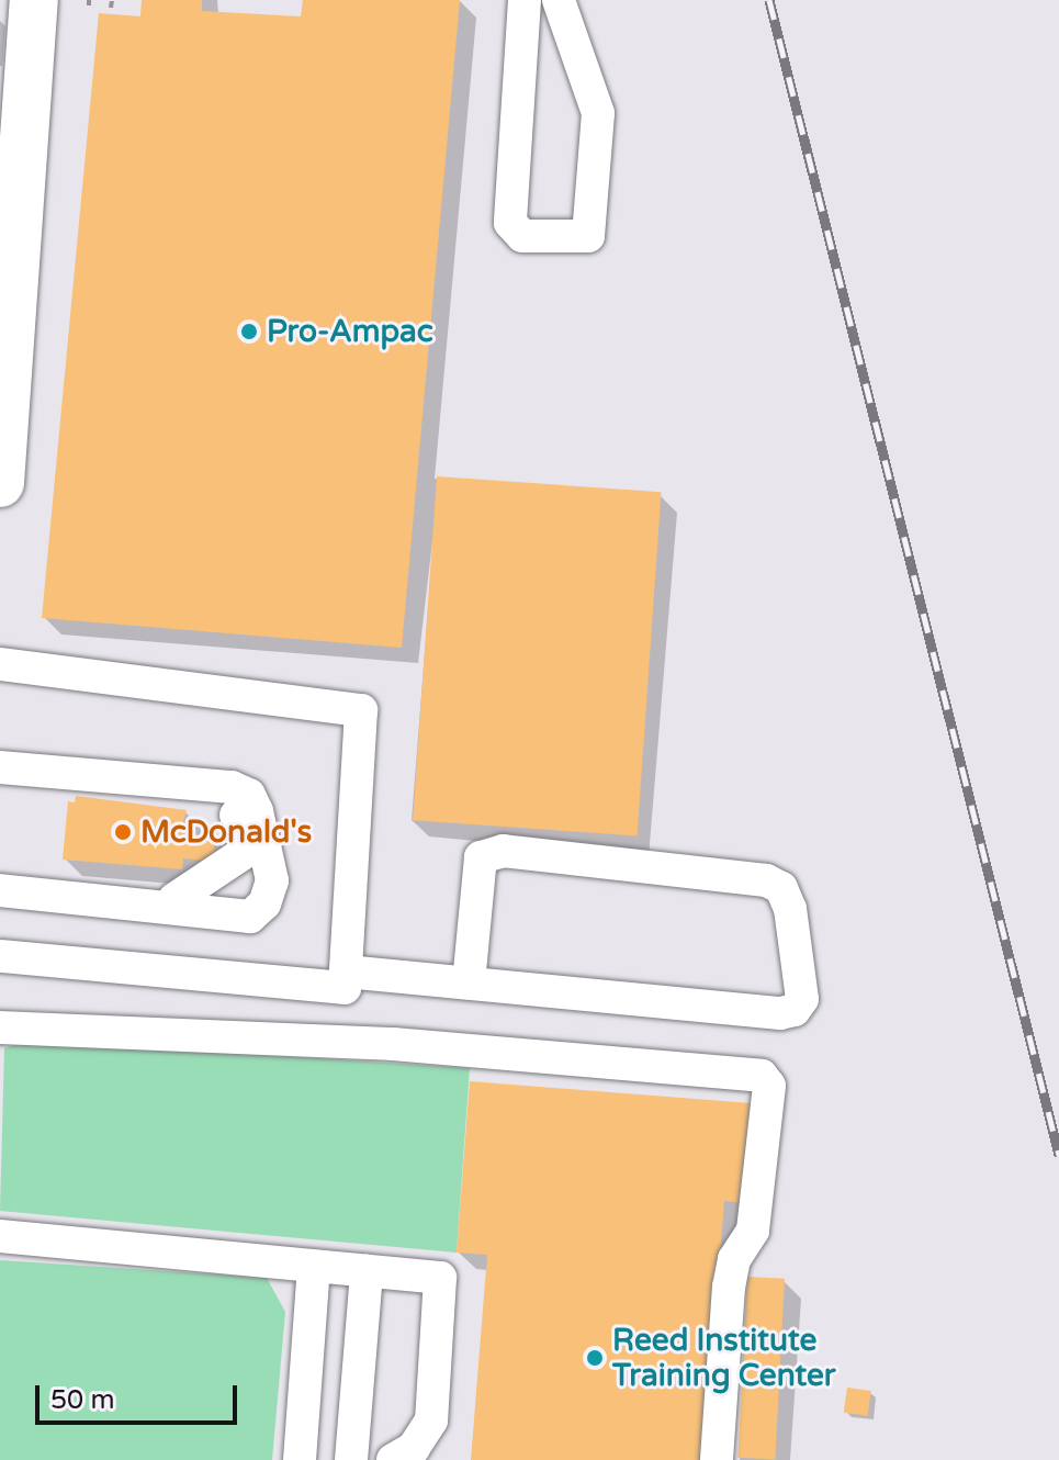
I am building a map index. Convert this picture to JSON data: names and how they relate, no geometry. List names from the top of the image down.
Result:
{
  "places": ["Pro-Ampac", "McDonald's", "Reed Institute Training Center"],
  "scale_bar": "50 m"
}
